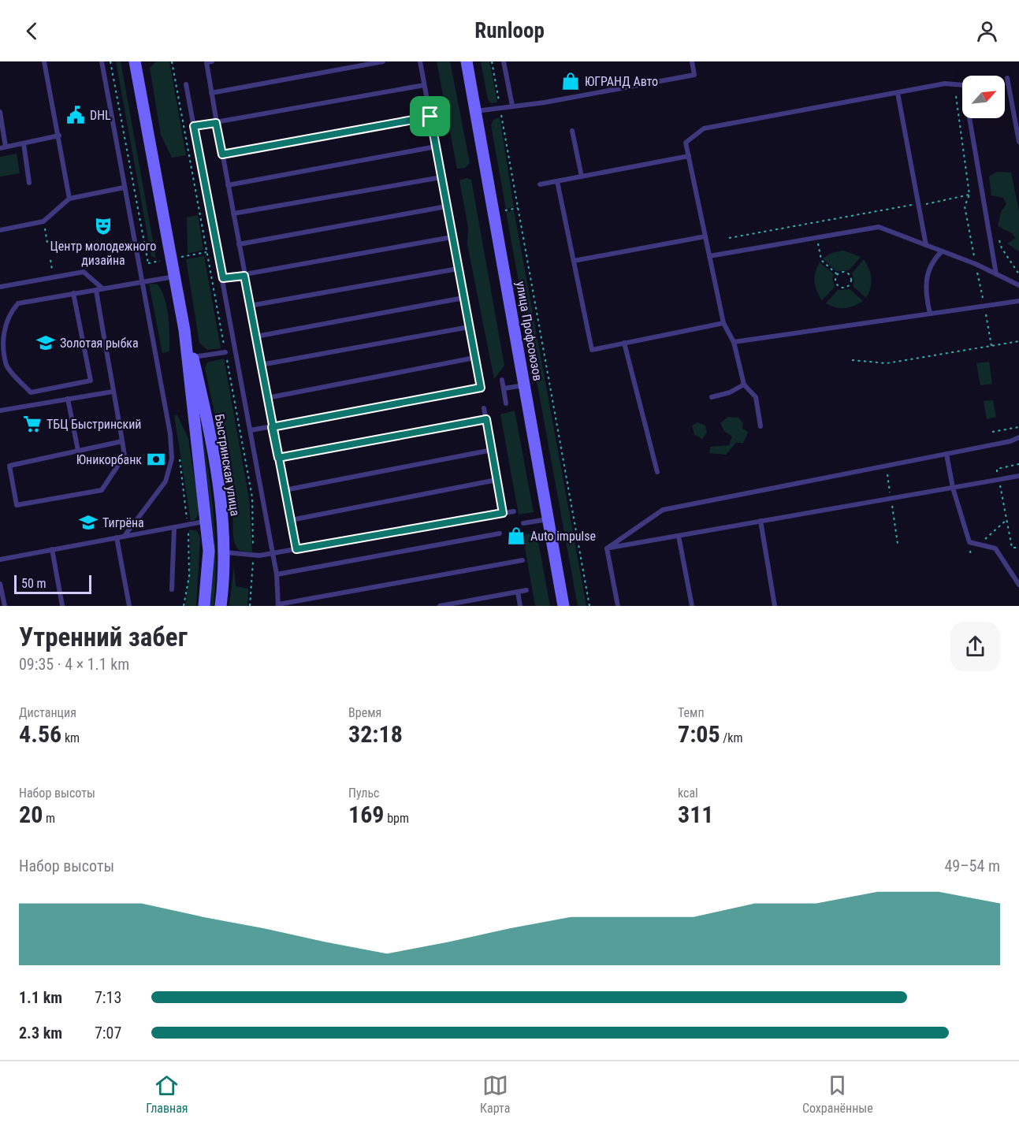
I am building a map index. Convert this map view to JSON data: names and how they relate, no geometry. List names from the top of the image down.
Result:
{
  "streets": {
    "main road": ["улица Профсоюзов", "Быстринская улица"]
  },
  "places": {
    "shop": ["ЮГРАНД Авто", "Auto impulse"],
    "public building": ["DHL"],
    "theatre": ["Центр молодежного дизайна"],
    "school or university": ["Золотая рыбка", "Тигрёна"],
    "supermarket": ["ТБЦ Быстринский"],
    "bank": ["Юникорбанк"]
  },
  "scale_bar": "50 m",
  "north": "top right",
  "page": {
    "header": "Runloop",
    "scale": "50 m",
    "heading": ["Утренний забег", "09:35 · 4 × 1.1 km"],
    "stats": [
      ["Дистанция", "4.56 km"],
      ["Время", "32:18"],
      ["Темп", "7:05 /km"],
      ["Набор высоты", "20 m"],
      ["Пульс", "169 bpm"],
      ["kcal", "311"]
    ],
    "chart": ["Набор высоты", "49–54 m"],
    "list": [
      {
        "name": "1.1 km",
        "note": "7:13"
      },
      {
        "name": "2.3 km",
        "note": "7:07"
      }
    ],
    "tabs": ["Главная", "Карта", "Сохранённые"]
  }
}
